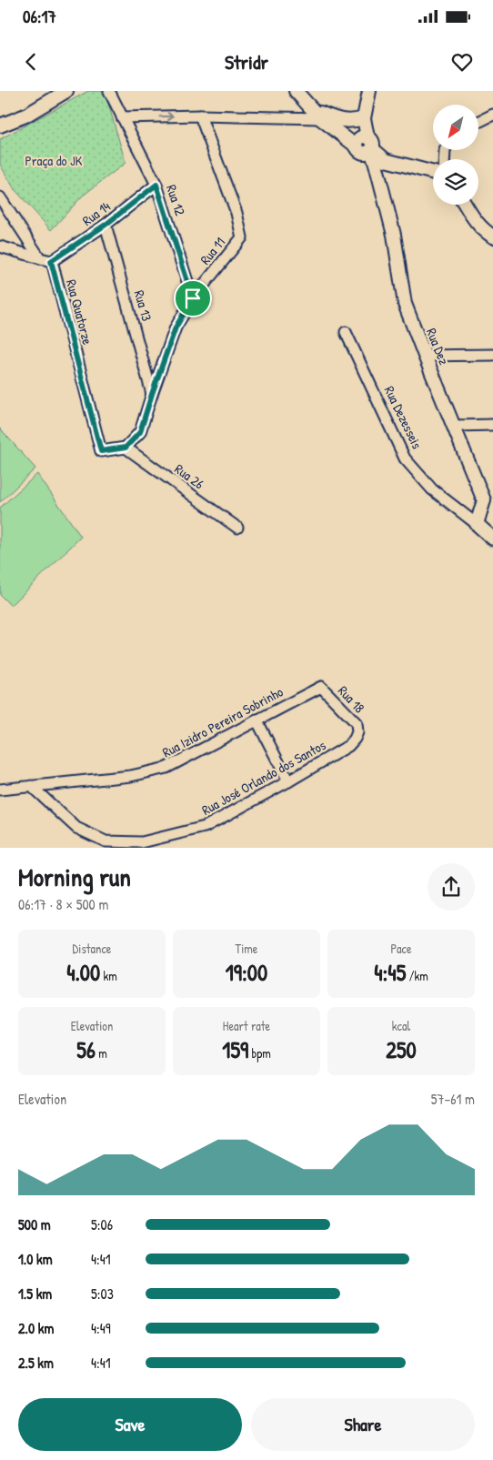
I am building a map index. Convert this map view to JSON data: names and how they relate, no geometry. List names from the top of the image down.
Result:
{
  "streets": {
    "street": [
      "Rua 12",
      "Rua 14",
      "Rua 11",
      "Rua 13",
      "Rua Quatorze",
      "Rua Dez",
      "Rua Dezesseis",
      "Rua 26",
      "Rua 18",
      "Rua Izidro Pereira Sobrinho",
      "Rua José Orlando dos Santos"
    ]
  },
  "crossings": [
    ["Rua 12", "Rua 14"],
    ["Rua 12", "Rua 11"],
    ["Rua 14", "Rua 13"],
    ["Rua 14", "Rua Quatorze"],
    ["Rua 11", "Rua 13"],
    ["Rua 11", "Rua Quatorze"],
    ["Rua 11", "Rua 26"],
    ["Rua Quatorze", "Rua 26"],
    ["Rua Dez", "Rua Dezesseis"],
    ["Rua 18", "Rua Izidro Pereira Sobrinho"],
    ["Rua 18", "Rua José Orlando dos Santos"],
    ["Rua Izidro Pereira Sobrinho", "Rua José Orlando dos Santos"]
  ],
  "parks": ["Praça do JK"],
  "north": "bottom left",
  "page": {
    "status": "06:17",
    "header": "Stridr",
    "heading": ["Morning run", "06:17 · 8 × 500 m"],
    "stats": [
      ["Distance", "4.00 km"],
      ["Time", "19:00"],
      ["Pace", "4:45 /km"],
      ["Elevation", "56 m"],
      ["Heart rate", "159 bpm"],
      ["kcal", "250"]
    ],
    "chart": ["Elevation", "57–61 m"],
    "list": [
      {
        "name": "500 m",
        "note": "5:06"
      },
      {
        "name": "1.0 km",
        "note": "4:41"
      },
      {
        "name": "1.5 km",
        "note": "5:03"
      },
      {
        "name": "2.0 km",
        "note": "4:49"
      },
      {
        "name": "2.5 km",
        "note": "4:41"
      }
    ],
    "buttons": ["Save", "Share"]
  }
}
